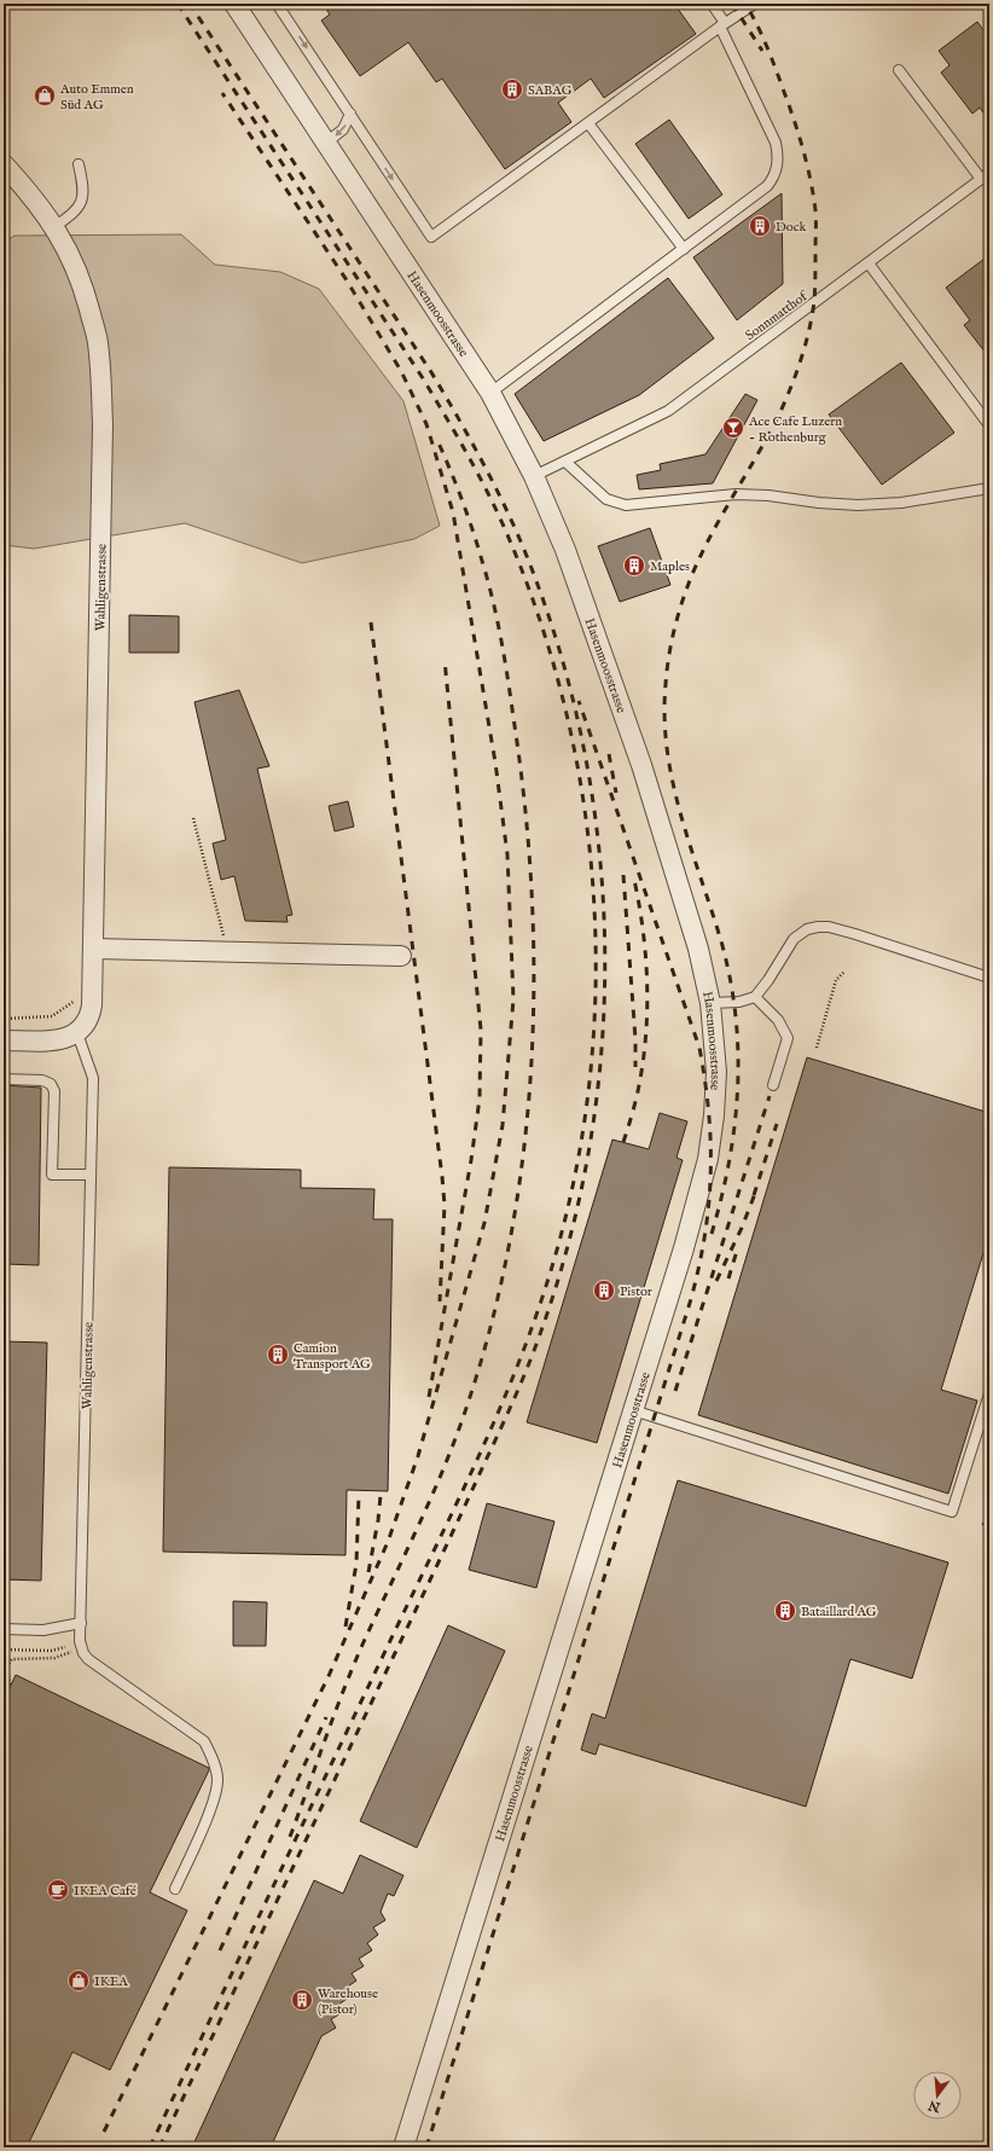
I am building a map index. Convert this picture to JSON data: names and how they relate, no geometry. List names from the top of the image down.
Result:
{
  "streets": {
    "street": ["Hasenmoosstrasse", "Wahligenstrasse"],
    "lane": ["Sonnmatthof"]
  },
  "crossings": [
    ["Hasenmoosstrasse", "Sonnmatthof"]
  ],
  "places": {
    "building": [
      "SABAG",
      "Dock",
      "Maples",
      "Pistor",
      "Camion Transport AG",
      "Bataillard AG",
      "Warehouse (Pistor)"
    ],
    "shop": ["Auto Emmen Süd AG", "IKEA"],
    "bar": ["Ace Cafe Luzern - Rothenburg"],
    "cafe": ["IKEA Café"]
  },
  "north": "bottom"
}
